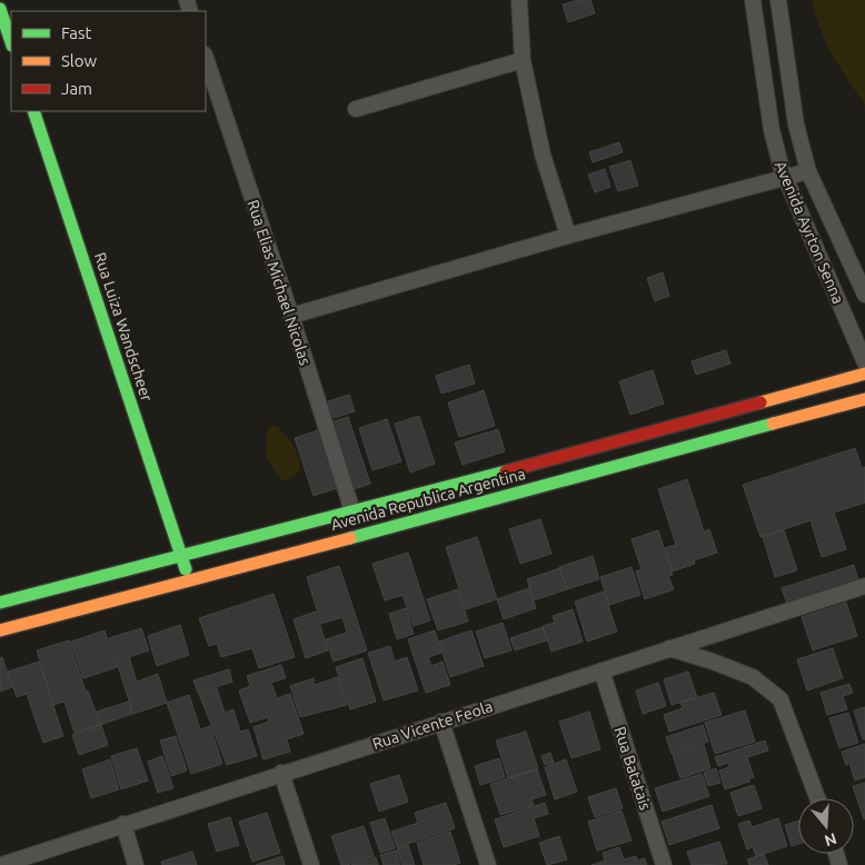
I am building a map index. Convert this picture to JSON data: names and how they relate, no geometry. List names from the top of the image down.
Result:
{
  "streets": {
    "main road": ["Rua Luiza Wandscheer", "Avenida Republica Argentina"],
    "street": [
      "Avenida Ayrton Senna",
      "Rua Elias Michael Nicolas",
      "Rua Vicente Feola",
      "Rua Batatais"
    ]
  },
  "crossings": [
    ["Rua Elias Michael Nicolas", "Avenida Republica Argentina"],
    ["Rua Luiza Wandscheer", "Avenida Republica Argentina"],
    ["Rua Vicente Feola", "Rua Batatais"]
  ],
  "legend": ["Fast", "Slow", "Jam"],
  "north": "bottom"
}
